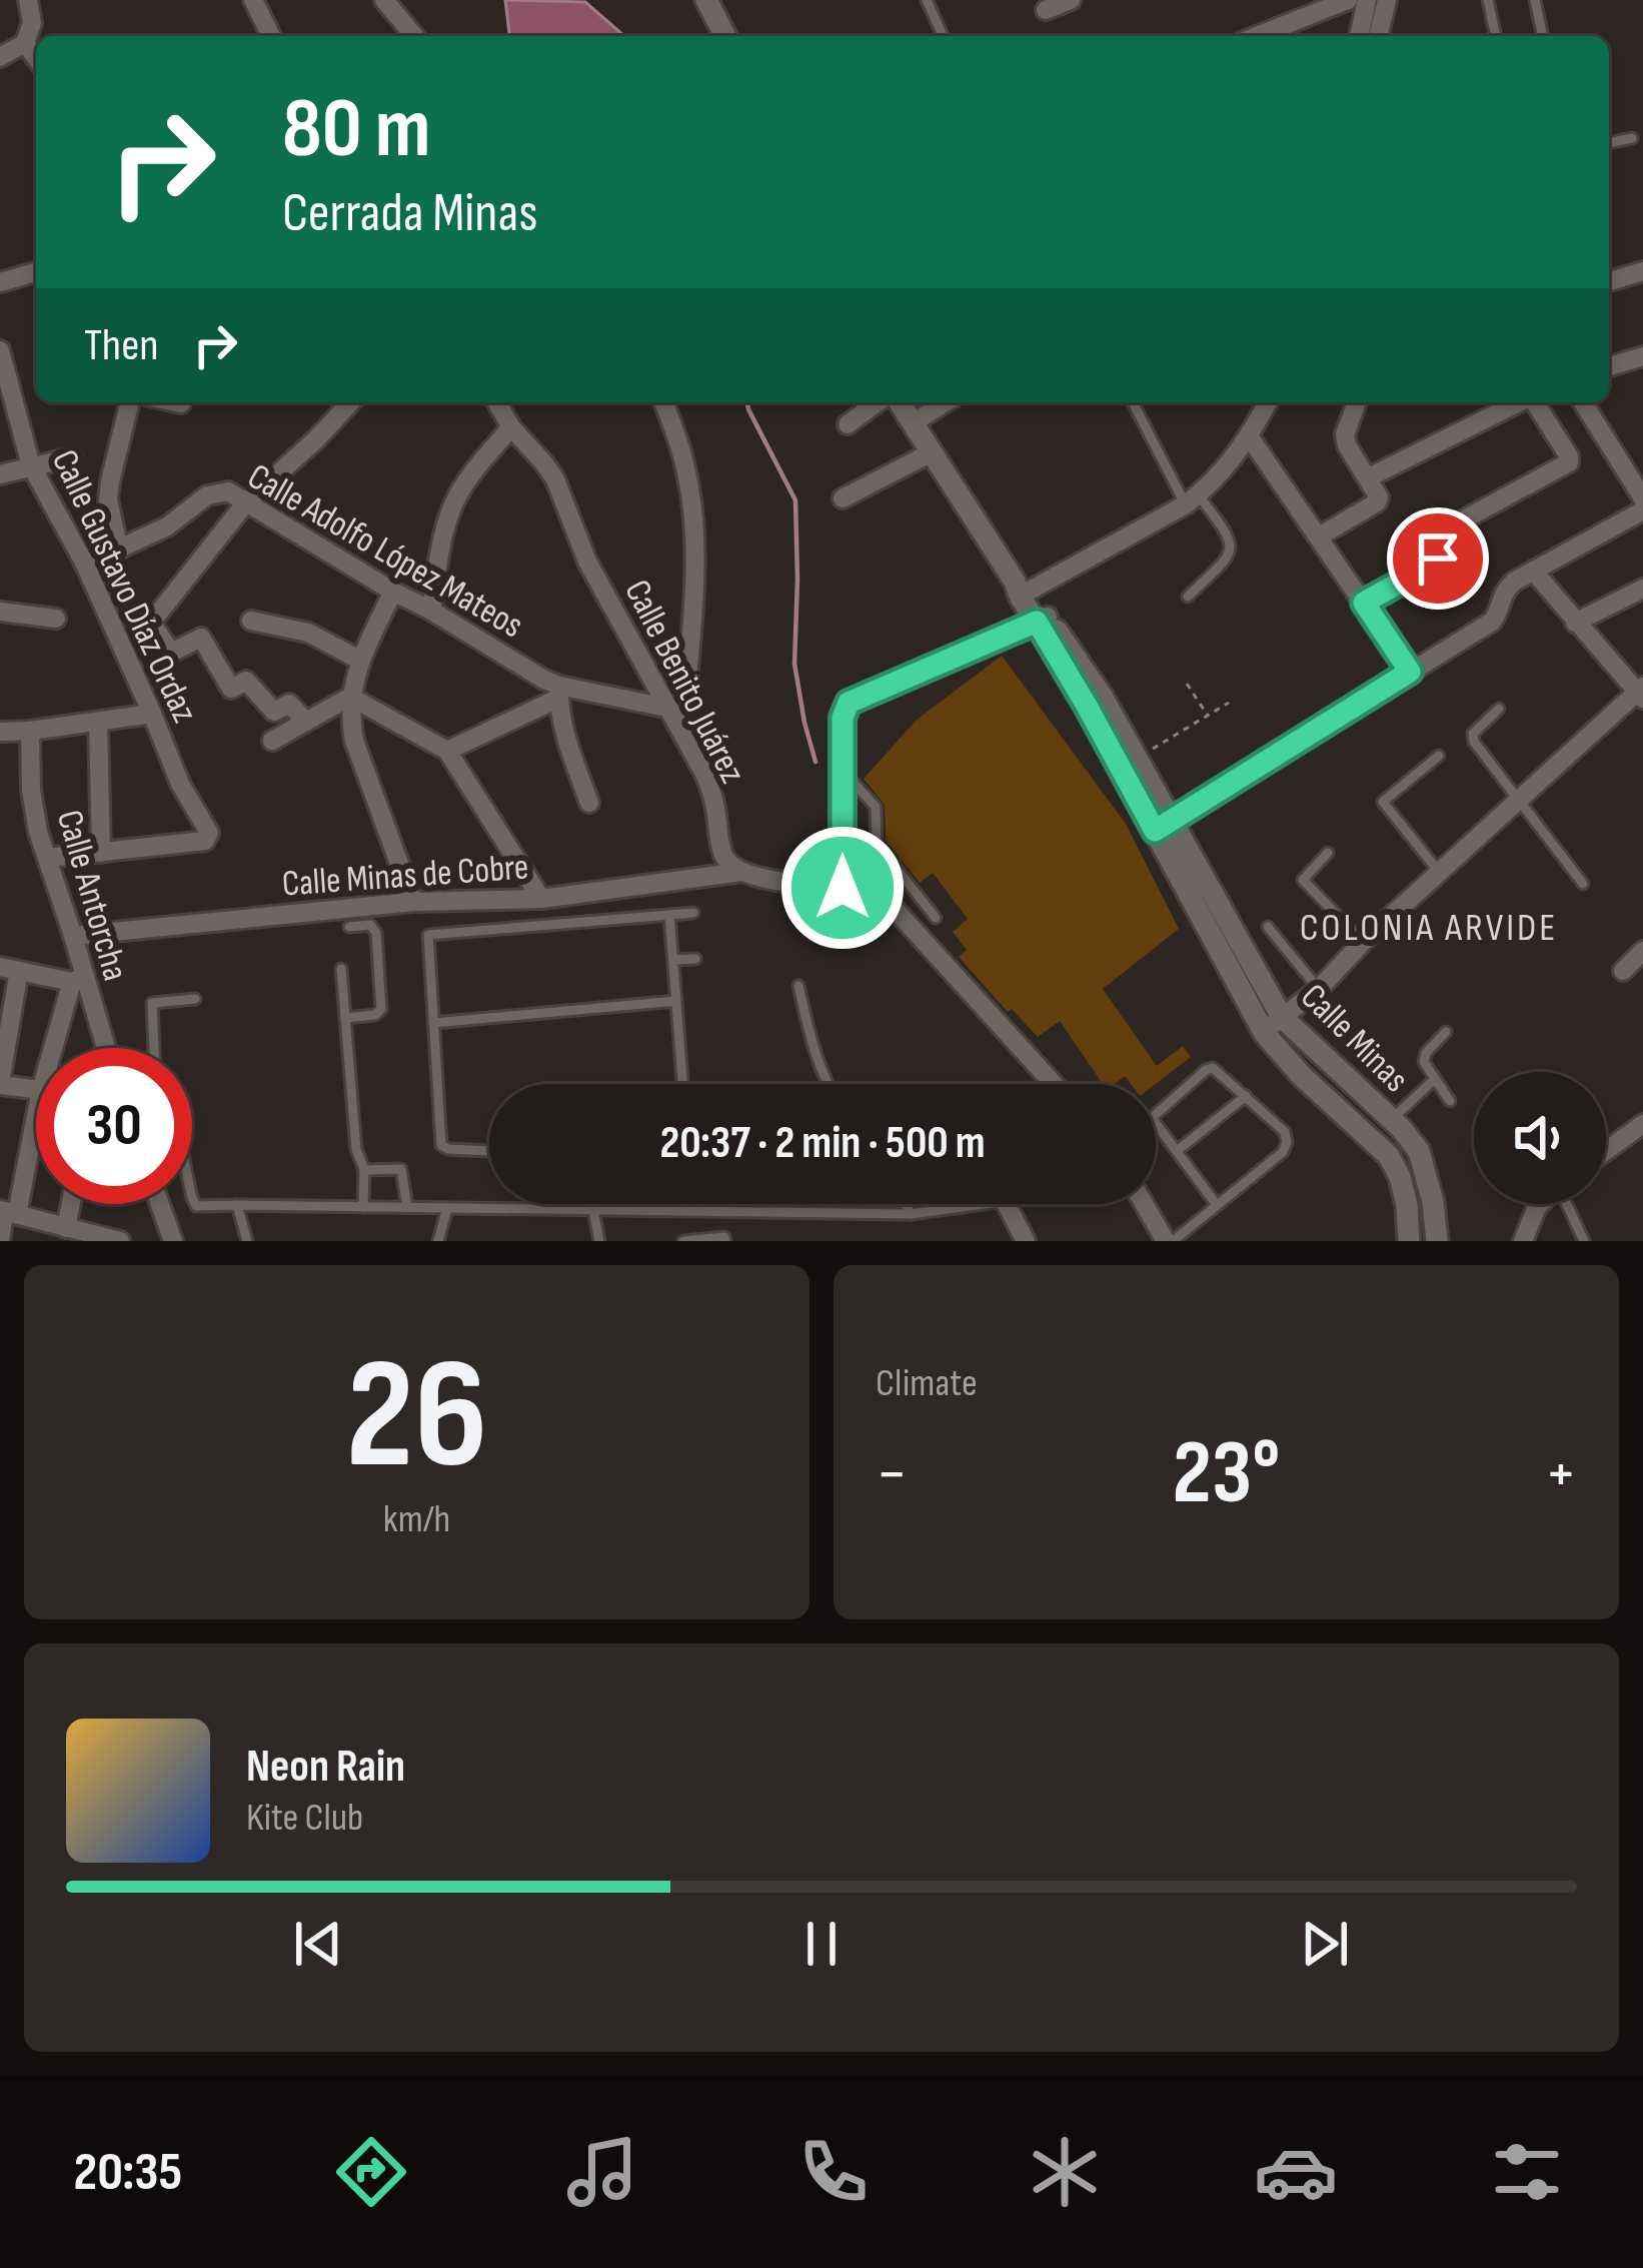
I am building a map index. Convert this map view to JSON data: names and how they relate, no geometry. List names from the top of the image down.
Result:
{
  "streets": {
    "street": [
      "Calle Adolfo López Mateos",
      "Calle Gustavo Díaz Ordaz",
      "Calle Benito Juárez",
      "Calle Minas de Cobre",
      "Calle Antorcha",
      "Calle Minas"
    ]
  },
  "crossings": [
    ["Calle Adolfo López Mateos", "Calle Gustavo Díaz Ordaz"],
    ["Calle Adolfo López Mateos", "Calle Benito Juárez"],
    ["Calle Benito Juárez", "Calle Minas de Cobre"],
    ["Calle Minas de Cobre", "Calle Antorcha"]
  ],
  "districts": ["COLONIA ARVIDE"],
  "page": {
    "turn": ["80 m", "Cerrada Minas"],
    "then": "Then",
    "limit": "30",
    "trip": "20:37 · 2 min · 500 m",
    "tile": [
      ["26", "km/h"],
      "Climate"
    ],
    "heat": ["−", "23°", "+"],
    "song": ["Neon Rain", "Kite Club"],
    "tabs": "20:35"
  }
}
